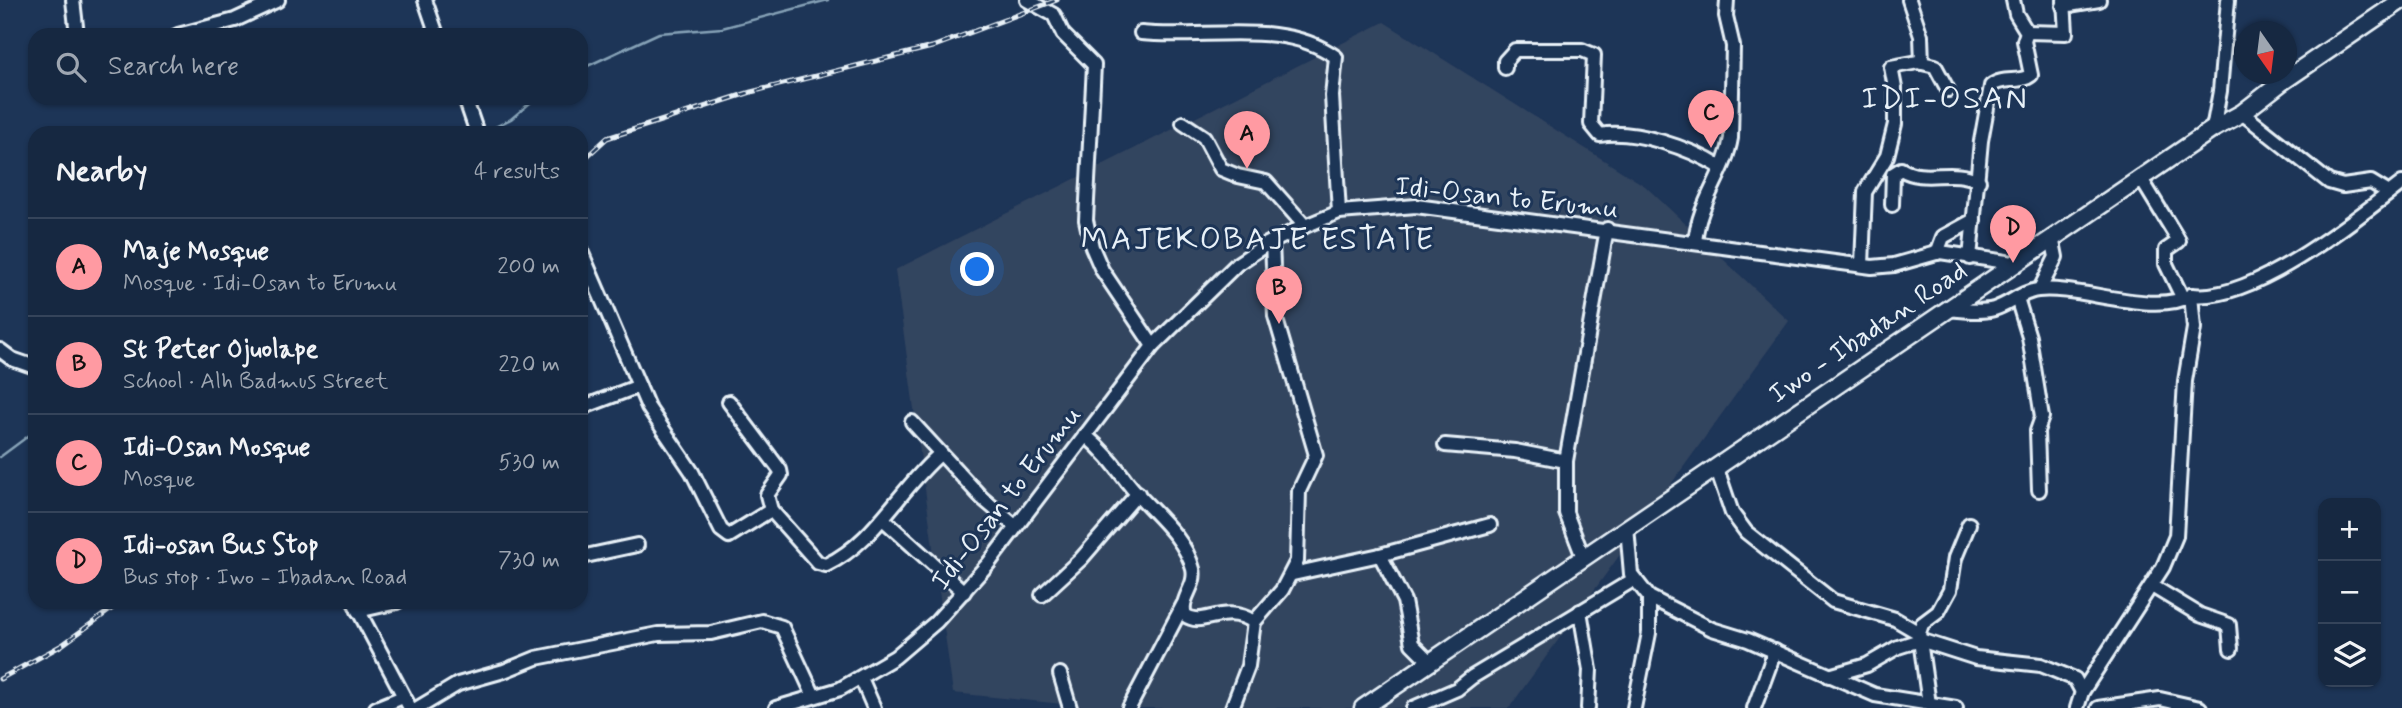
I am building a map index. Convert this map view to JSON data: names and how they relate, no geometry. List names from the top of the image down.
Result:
{
  "streets": {
    "main road": ["Iwo - Ibadan Road"],
    "street": ["Idi-Osan to Erumu"]
  },
  "crossings": [
    ["Idi-Osan to Erumu", "Iwo - Ibadan Road"]
  ],
  "districts": ["IDI-OSAN", "MAJEKOBAJE ESTATE"],
  "north": "bottom",
  "page": {
    "search": "Search here",
    "pins": [
      "C",
      "A",
      "D",
      "B"
    ],
    "heading": ["Nearby", "4 results"],
    "list": [
      {
        "mark": "A",
        "name": "Maje Mosque",
        "note": "Mosque · Idi-Osan to Erumu",
        "value": "200 m"
      },
      {
        "mark": "B",
        "name": "St Peter Ojuolape",
        "note": "School · Alh Badmus Street",
        "value": "220 m"
      },
      {
        "mark": "C",
        "name": "Idi-Osan Mosque",
        "note": "Mosque",
        "value": "530 m"
      },
      {
        "mark": "D",
        "name": "Idi-osan Bus Stop",
        "note": "Bus stop · Iwo - Ibadan Road",
        "value": "730 m"
      }
    ],
    "map_buttons": ["+", "−"]
  }
}
